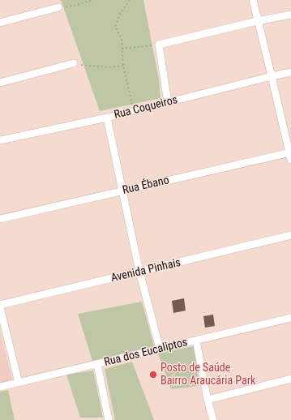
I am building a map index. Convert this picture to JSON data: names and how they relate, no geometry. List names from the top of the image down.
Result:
{
  "streets": {
    "street": [
      "Rua Coqueiros",
      "Rua Ébano",
      "Avenida Pinhais",
      "Rua dos Eucaliptos"
    ]
  },
  "places": ["Posto de Saúde Bairro Araucária Park"]
}
